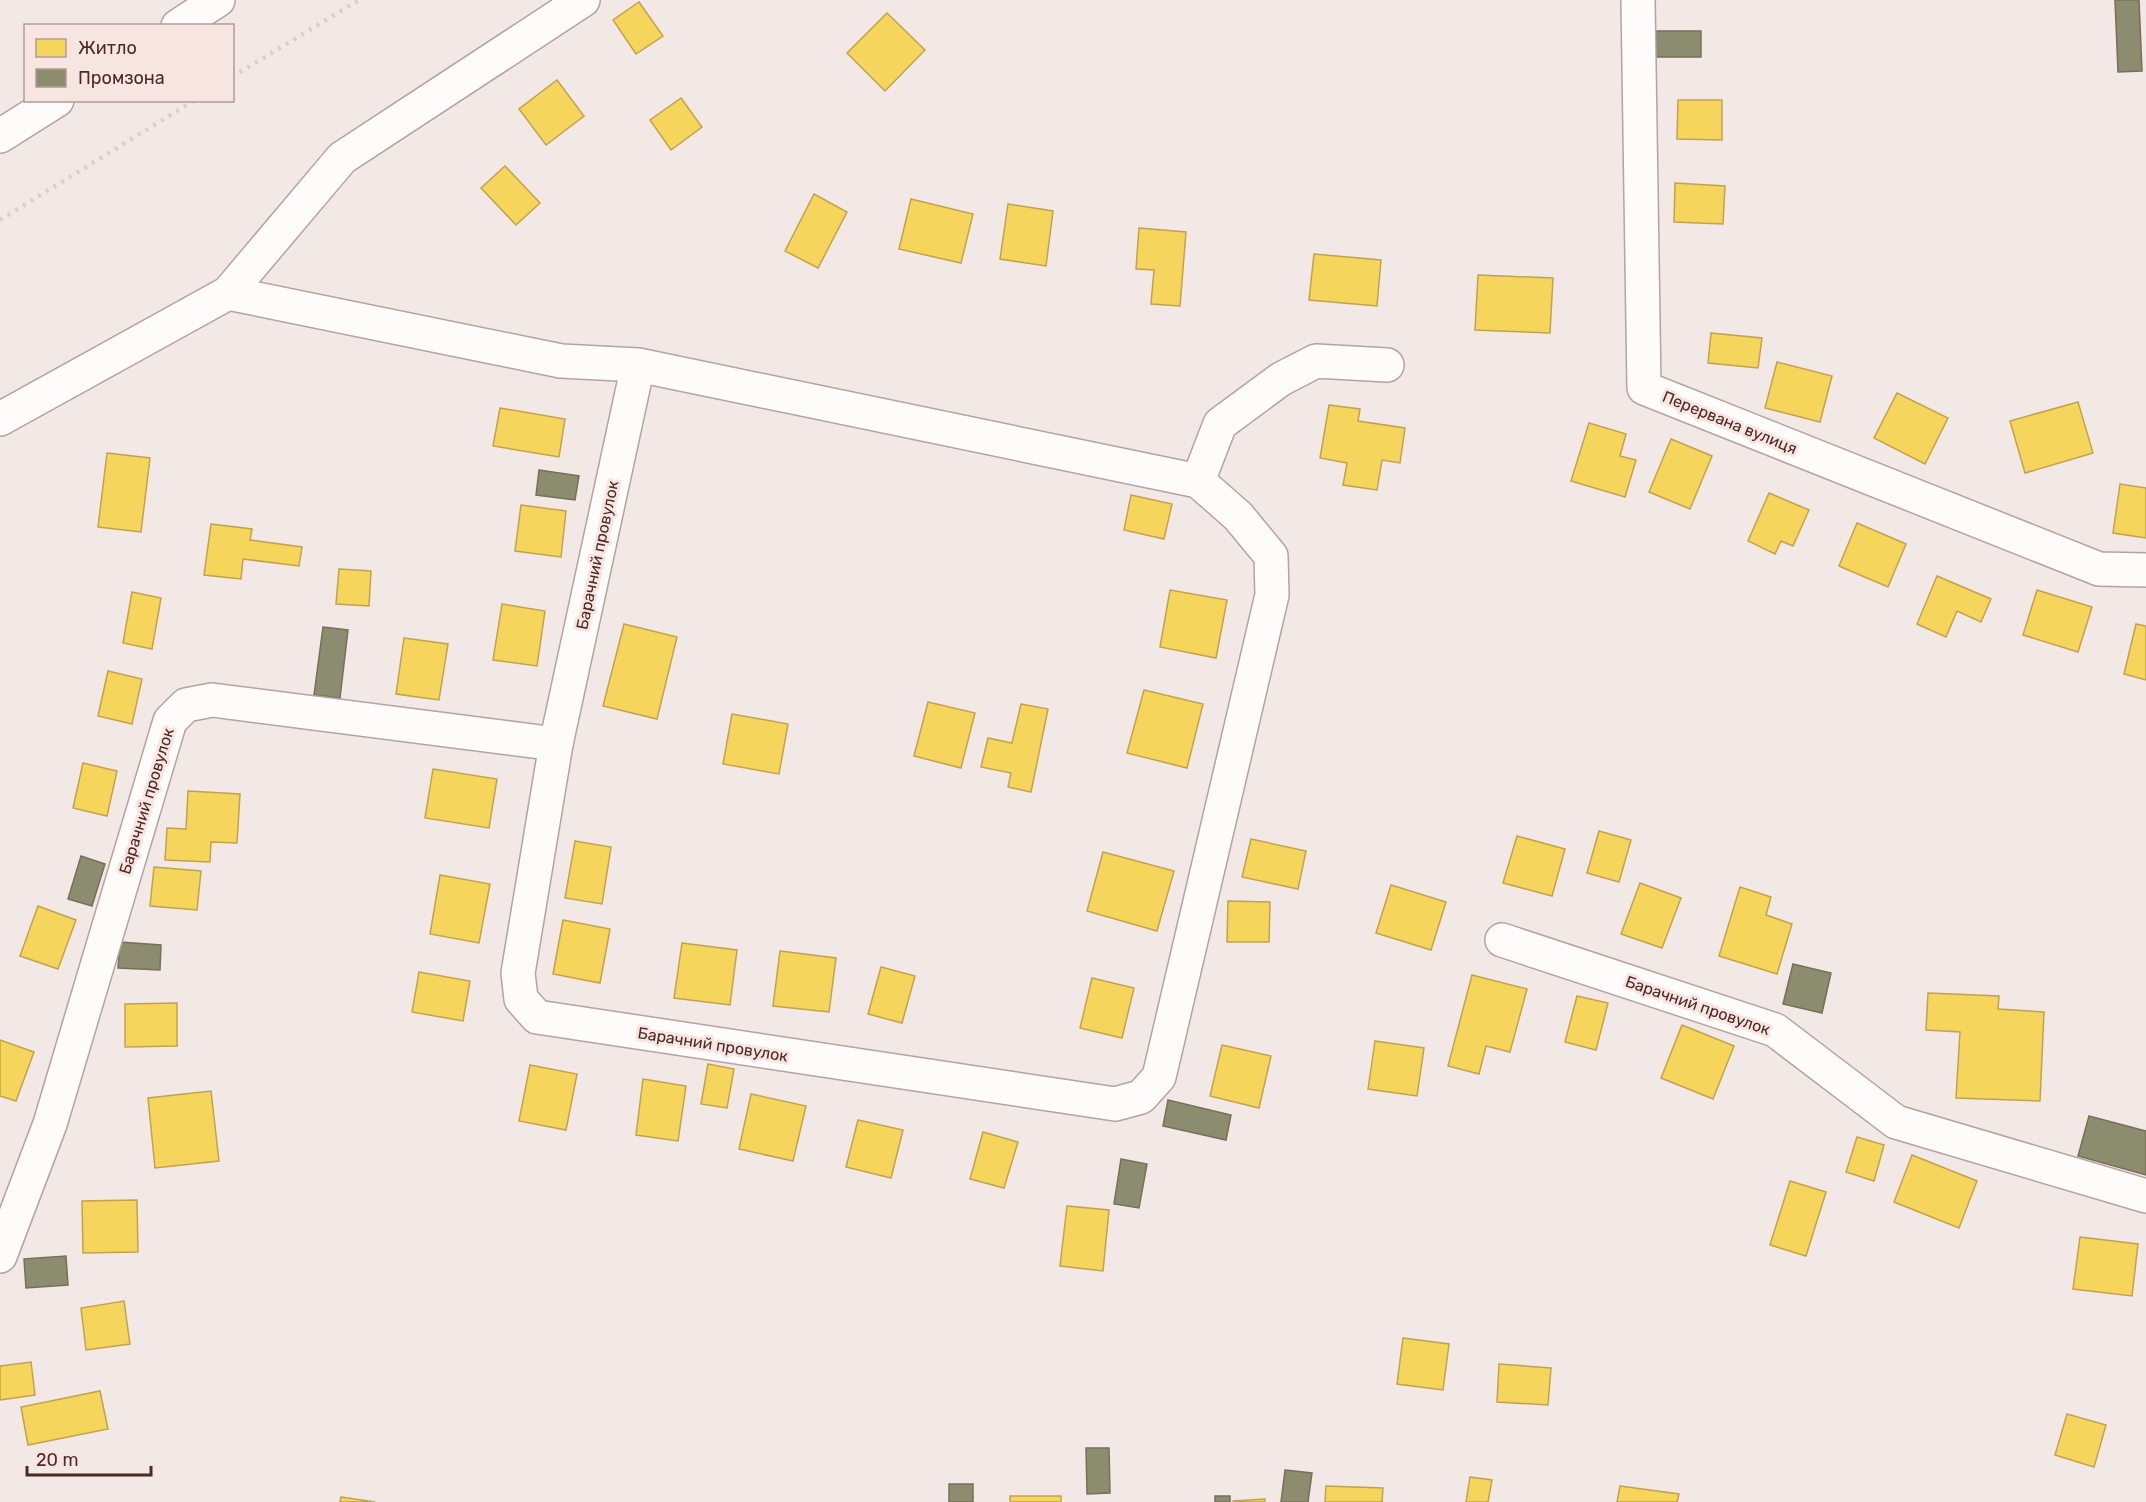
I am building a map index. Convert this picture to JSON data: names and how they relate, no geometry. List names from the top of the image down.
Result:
{
  "streets": {
    "street": ["Перервана вулиця", "Барачний провулок"]
  },
  "legend": ["Житло", "Промзона"],
  "scale_bar": "20 m"
}
